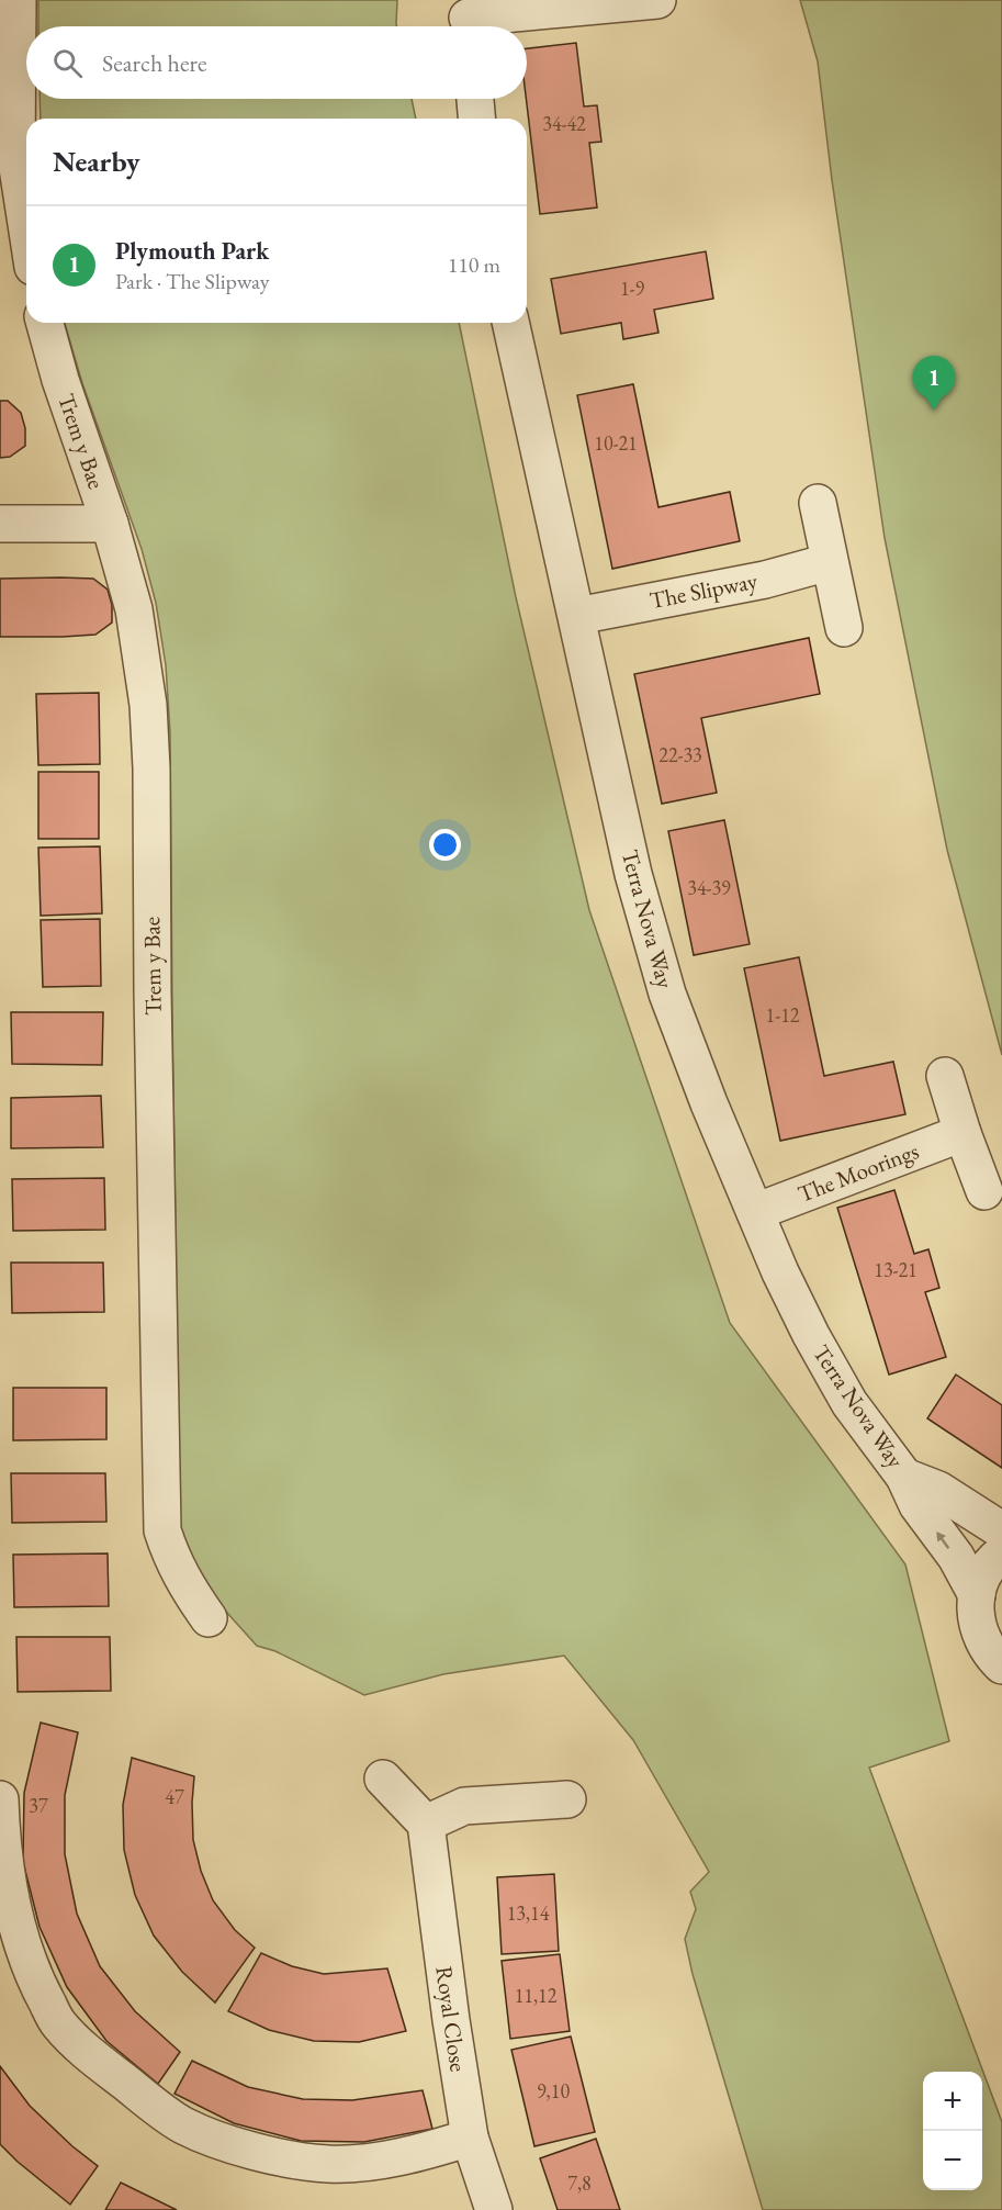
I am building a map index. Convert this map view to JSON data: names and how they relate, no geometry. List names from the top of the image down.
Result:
{
  "streets": {
    "street": [
      "Trem y Bae",
      "The Slipway",
      "Terra Nova Way",
      "The Moorings",
      "Royal Close"
    ]
  },
  "crossings": [
    ["The Slipway", "Terra Nova Way"],
    ["Terra Nova Way", "The Moorings"]
  ],
  "house_numbers": [
    "34-42",
    "1-9",
    "10-21",
    "22-33",
    "34-39",
    "1-12",
    "13-21",
    "47",
    "37",
    "13,14",
    "11,12",
    "9,10",
    "7,8"
  ],
  "page": {
    "search": "Search here",
    "heading": "Nearby",
    "list": [
      {
        "mark": "1",
        "name": "Plymouth Park",
        "note": "Park · The Slipway",
        "value": "110 m"
      }
    ],
    "pins": "1",
    "map_buttons": ["+", "−"]
  }
}
